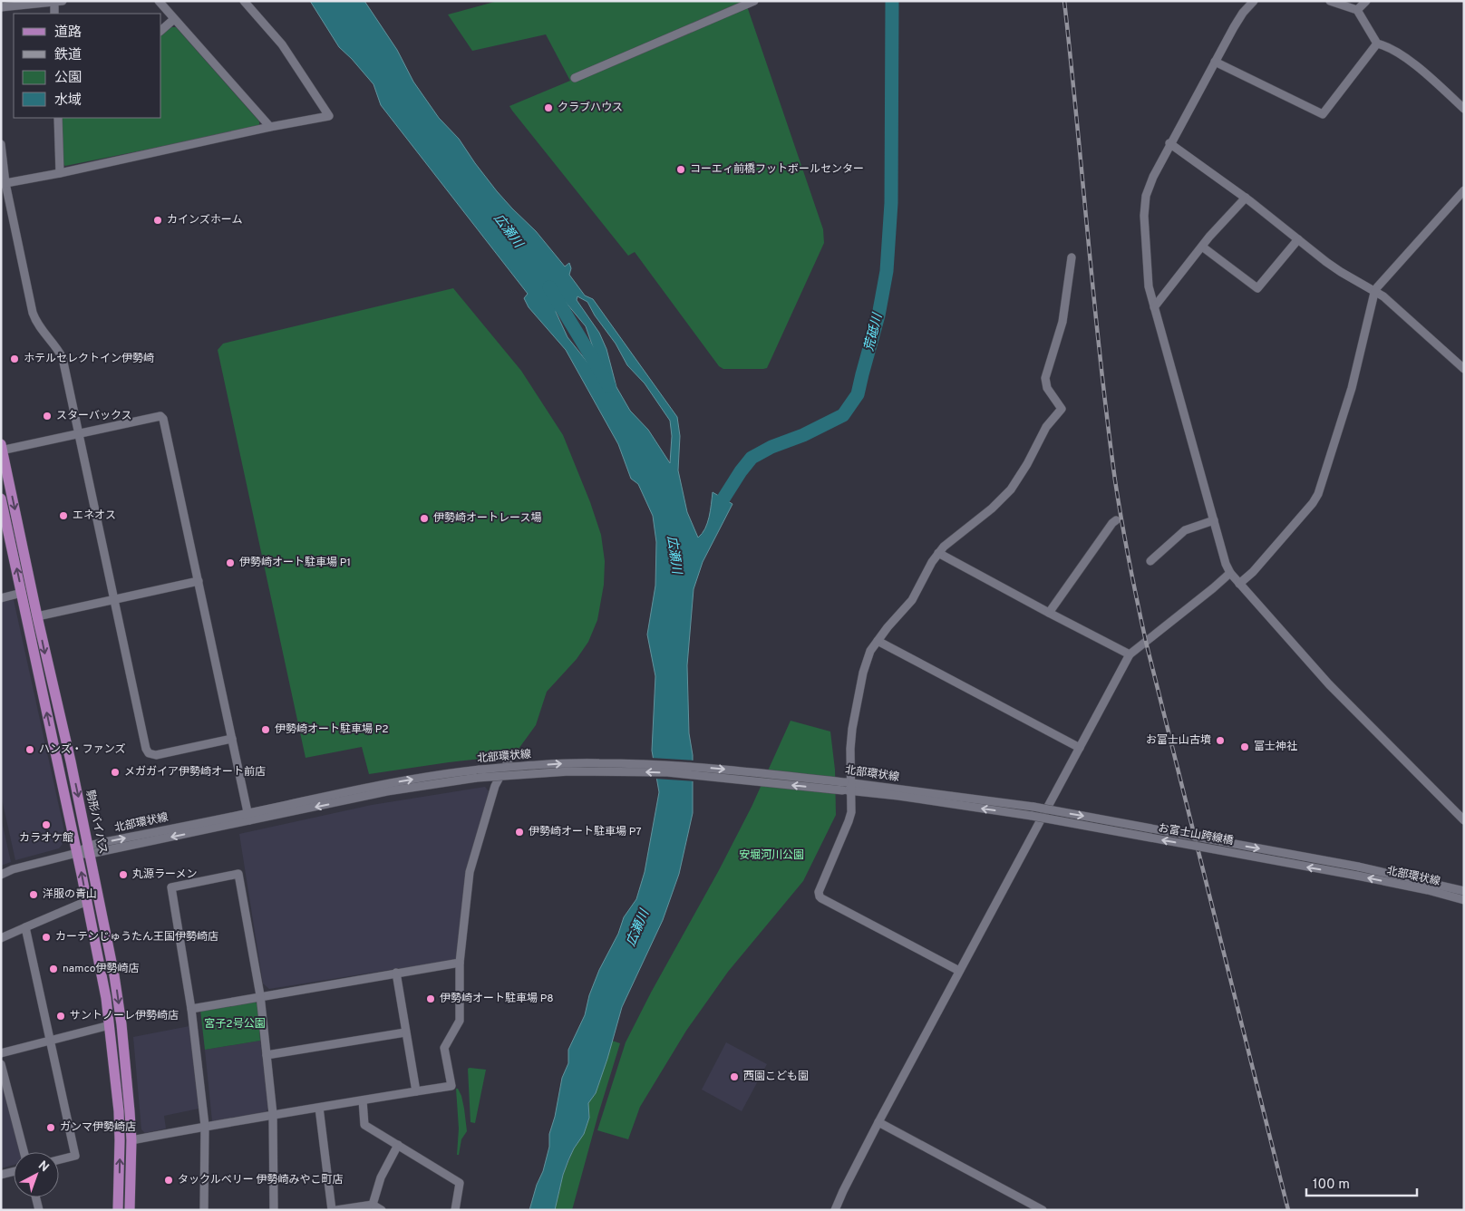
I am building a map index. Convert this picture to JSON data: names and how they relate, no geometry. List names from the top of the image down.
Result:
{
  "streets": {
    "main road": ["駒形バイパス"],
    "street": ["北部環状線", "お富士山跨線橋"]
  },
  "crossings": [
    ["北部環状線", "駒形バイパス"],
    ["北部環状線", "お富士山跨線橋"]
  ],
  "water": ["広瀬川", "荒砥川"],
  "parks": ["安堀河川公園", "宮子2号公園"],
  "places": [
    "クラブハウス",
    "コーエィ前橋フットボールセンター",
    "カインズホーム",
    "ホテルセレクトイン伊勢崎",
    "スターバックス",
    "エネオス",
    "伊勢崎オートレース場",
    "伊勢崎オート駐車場 P1",
    "伊勢崎オート駐車場 P2",
    "お富士山古墳",
    "富士神社",
    "ハンズ・ファンズ",
    "メガガイア伊勢崎オート前店",
    "カラオケ館",
    "伊勢崎オート駐車場 P7",
    "丸源ラーメン",
    "洋服の青山",
    "カーテンじゅうたん王国伊勢崎店",
    "namco伊勢崎店",
    "伊勢崎オート駐車場 P8",
    "サントノーレ伊勢崎店",
    "西園こども園",
    "ガンマ伊勢崎店",
    "タックルベリー 伊勢崎みやこ町店"
  ],
  "legend": [
    "道路",
    "鉄道",
    "公園",
    "水域"
  ],
  "scale_bar": "100 m",
  "north": "top right"
}
